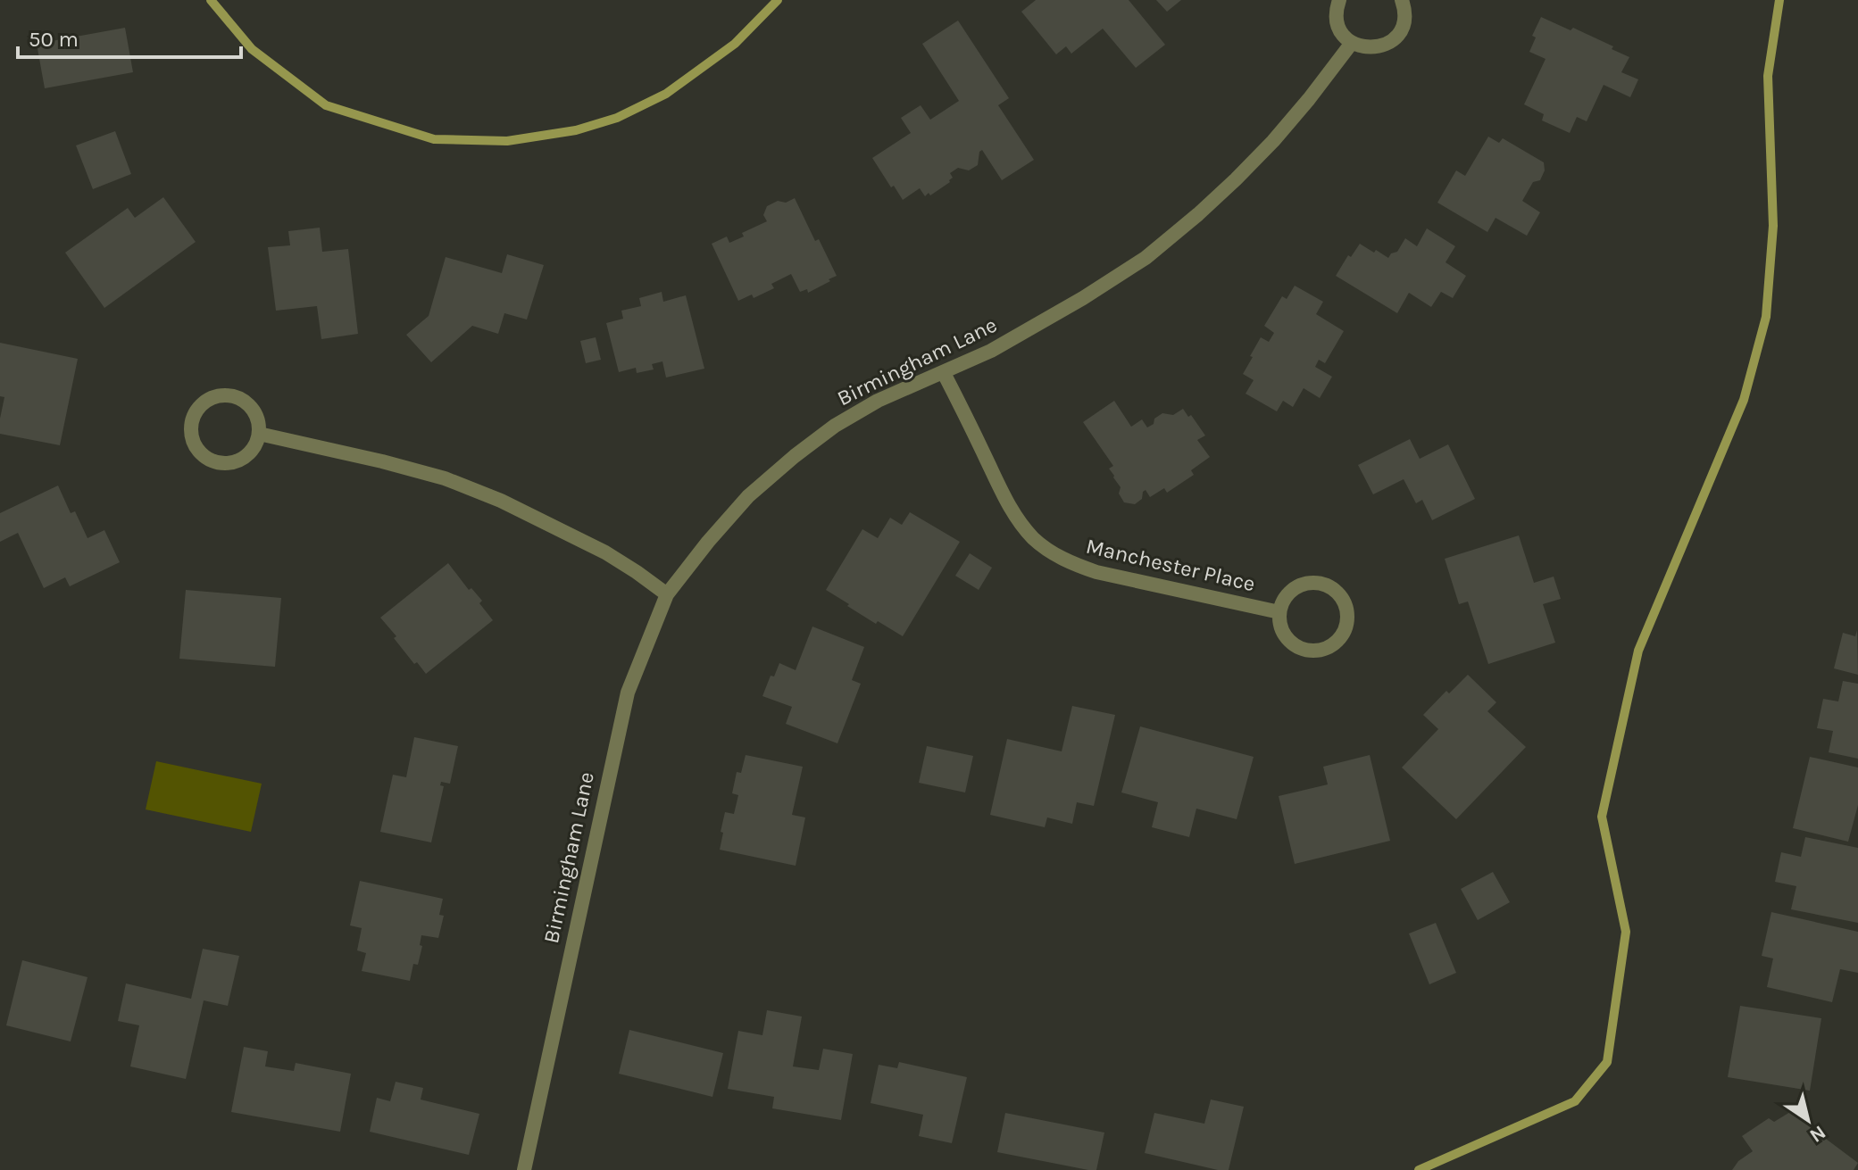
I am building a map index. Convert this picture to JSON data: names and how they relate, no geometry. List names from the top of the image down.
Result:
{
  "streets": {
    "street": ["Birmingham Lane", "Manchester Place"]
  },
  "crossings": [
    ["Birmingham Lane", "Manchester Place"]
  ],
  "scale_bar": "50 m",
  "north": "bottom right"
}
